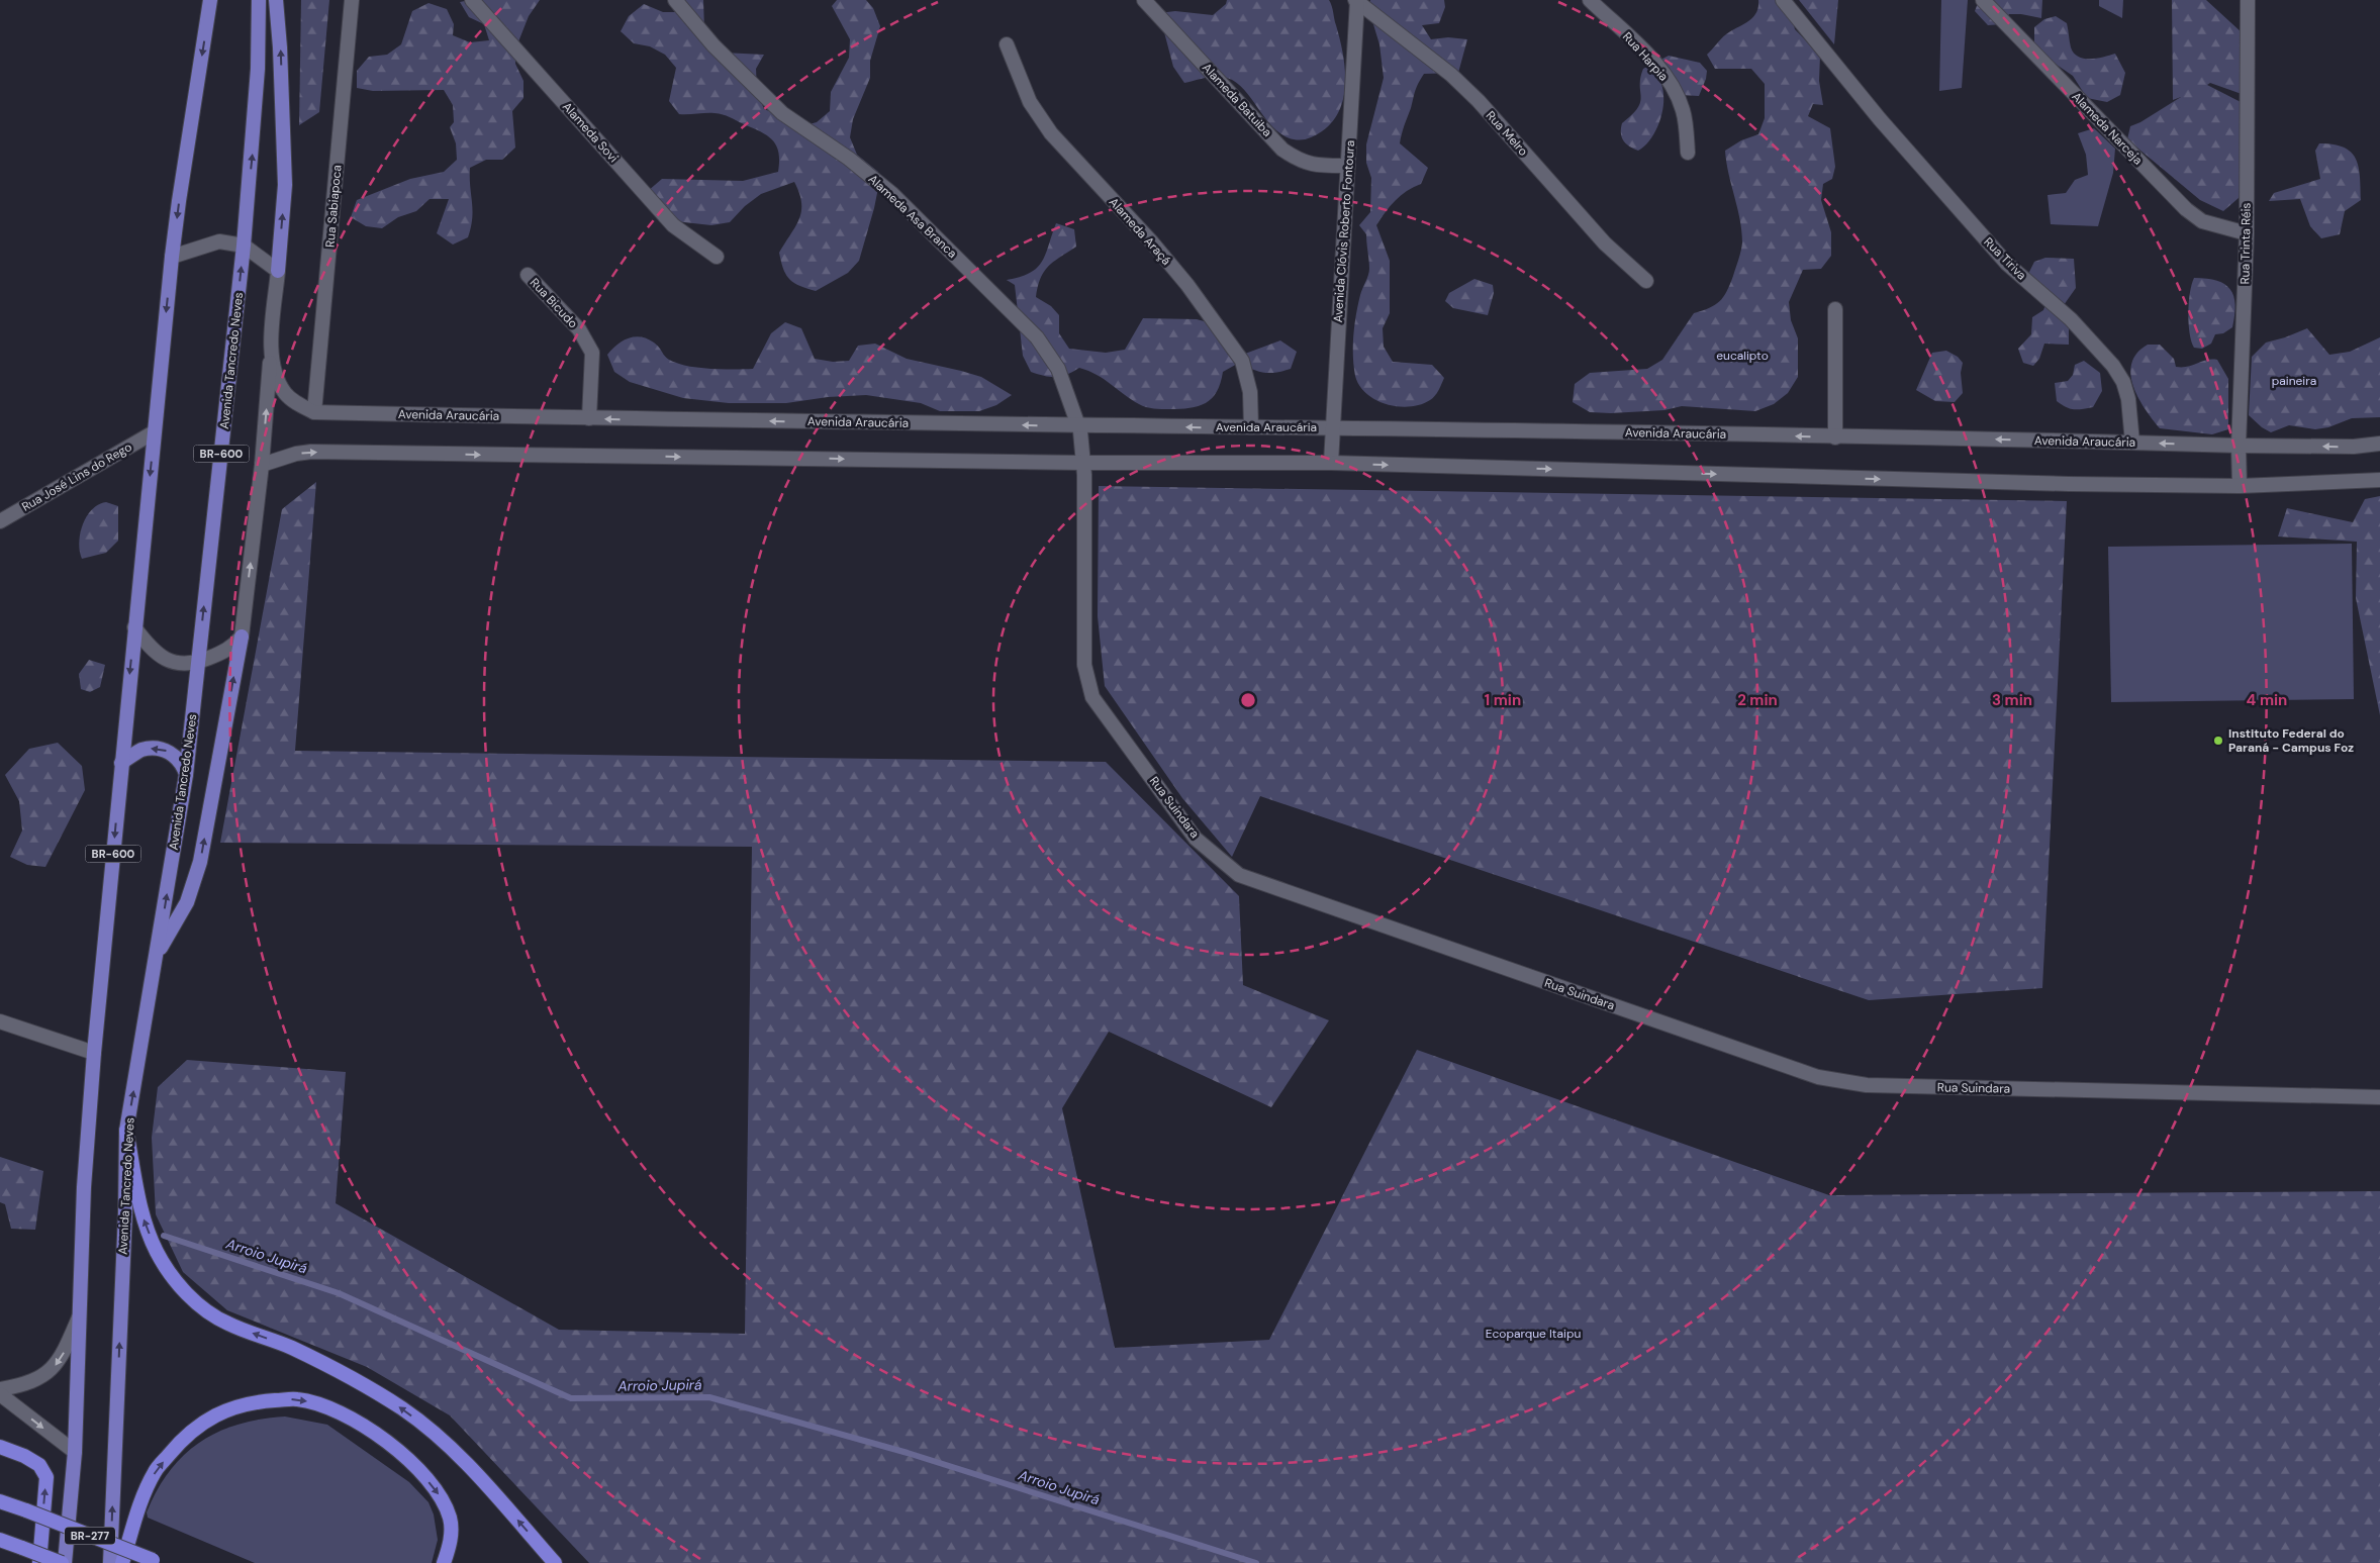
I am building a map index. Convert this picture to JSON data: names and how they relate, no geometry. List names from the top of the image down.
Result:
{
  "streets": {
    "highway": ["BR-277"],
    "main road": ["Avenida Tancredo Neves", "BR-600"],
    "street": [
      "Rua Harpia",
      "Alameda Batuiba",
      "Alameda Narceja",
      "Alameda Sovi",
      "Rua Melro",
      "Rua Sabiapoca",
      "Alameda Asa Branca",
      "Alameda Araçá",
      "Avenida Clóvis Roberto Fontoura",
      "Rua Trinta Réis",
      "Rua Tiriva",
      "Rua Bicudo",
      "Avenida Araucária",
      "Rua José Lins do Rego",
      "Rua Suindara"
    ]
  },
  "crossings": [
    ["Alameda Batuiba", "Avenida Clóvis Roberto Fontoura"],
    ["Alameda Narceja", "Rua Trinta Réis"],
    ["Rua Melro", "Avenida Clóvis Roberto Fontoura"],
    ["Rua Sabiapoca", "Avenida Araucária"],
    ["Alameda Asa Branca", "Avenida Araucária"],
    ["Alameda Asa Branca", "Rua Suindara"],
    ["Alameda Araçá", "Avenida Araucária"],
    ["Avenida Clóvis Roberto Fontoura", "Avenida Araucária"],
    ["Rua Trinta Réis", "Avenida Araucária"],
    ["Rua Tiriva", "Avenida Araucária"],
    ["Rua Bicudo", "Avenida Araucária"],
    ["BR-600", "Rua José Lins do Rego"]
  ],
  "water": ["Arroio Jupirá"],
  "parks": ["eucalipto", "paineira", "Ecoparque Itaipu"],
  "places": ["Instituto Federal do Paraná - Campus Foz"],
  "rings": [
    "1 min",
    "2 min",
    "3 min",
    "4 min"
  ]
}
